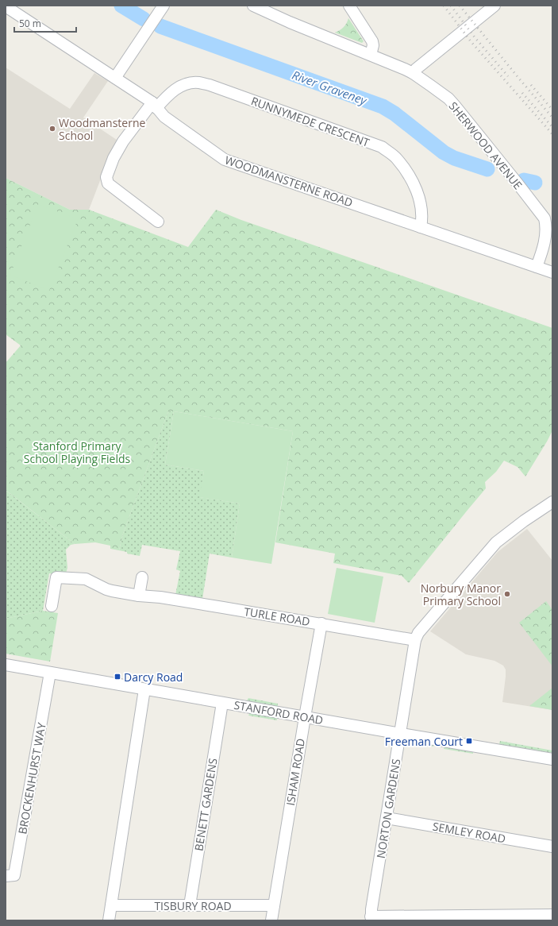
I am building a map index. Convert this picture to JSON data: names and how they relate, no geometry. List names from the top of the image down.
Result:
{
  "streets": {
    "street": [
      "RUNNYMEDE CRESCENT",
      "SHERWOOD AVENUE",
      "WOODMANSTERNE ROAD",
      "TURLE ROAD",
      "STANFORD ROAD",
      "ISHAM ROAD",
      "BROCKENHURST WAY",
      "BENETT GARDENS",
      "NORTON GARDENS",
      "SEMLEY ROAD",
      "TISBURY ROAD"
    ]
  },
  "crossings": [
    ["RUNNYMEDE CRESCENT", "WOODMANSTERNE ROAD"],
    ["SHERWOOD AVENUE", "WOODMANSTERNE ROAD"],
    ["TURLE ROAD", "ISHAM ROAD"],
    ["TURLE ROAD", "NORTON GARDENS"],
    ["STANFORD ROAD", "ISHAM ROAD"],
    ["STANFORD ROAD", "BROCKENHURST WAY"],
    ["STANFORD ROAD", "BENETT GARDENS"],
    ["STANFORD ROAD", "NORTON GARDENS"],
    ["ISHAM ROAD", "TISBURY ROAD"],
    ["BENETT GARDENS", "TISBURY ROAD"],
    ["NORTON GARDENS", "SEMLEY ROAD"]
  ],
  "water": ["River Graveney"],
  "parks": ["Stanford Primary School Playing Fields"],
  "places": {
    "other": ["Woodmansterne School", "Norbury Manor Primary School"],
    "transit": ["Darcy Road", "Freeman Court"]
  },
  "scale_bar": "50 m"
}
